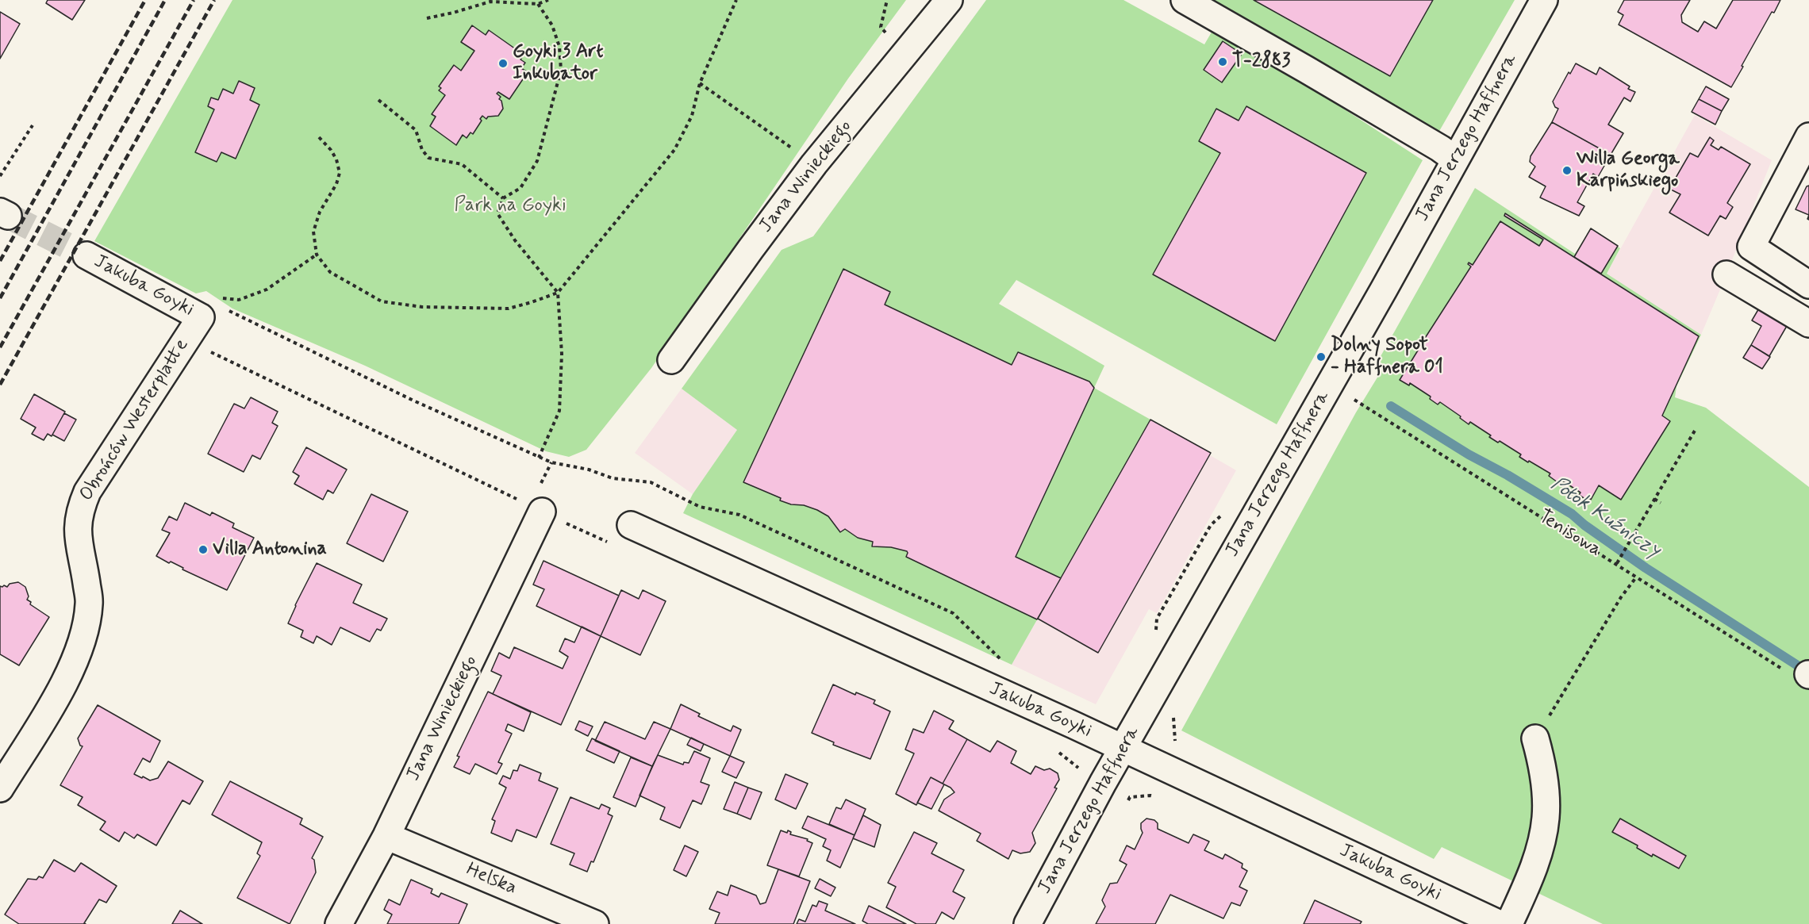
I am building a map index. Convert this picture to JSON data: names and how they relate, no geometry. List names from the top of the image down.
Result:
{
  "streets": {
    "street": [
      "Jana Jerzego Haffnera",
      "Jana Winieckiego",
      "Jakuba Goyki",
      "Obrońców Westerplatte",
      "Helska"
    ],
    "path": ["Tenisowa"]
  },
  "crossings": [
    ["Jana Jerzego Haffnera", "Jakuba Goyki"],
    ["Jana Jerzego Haffnera", "Tenisowa"],
    ["Jana Winieckiego", "Helska"],
    ["Jakuba Goyki", "Obrońców Westerplatte"]
  ],
  "water": ["Potok Kuźniczy"],
  "parks": ["Park na Goyki"],
  "places": [
    "T-2883",
    "Goyki 3 Art Inkubator",
    "Willa Georga Karpińskiego",
    "Dolny Sopot - Haffnera 01",
    "Villa Antonina"
  ]
}
